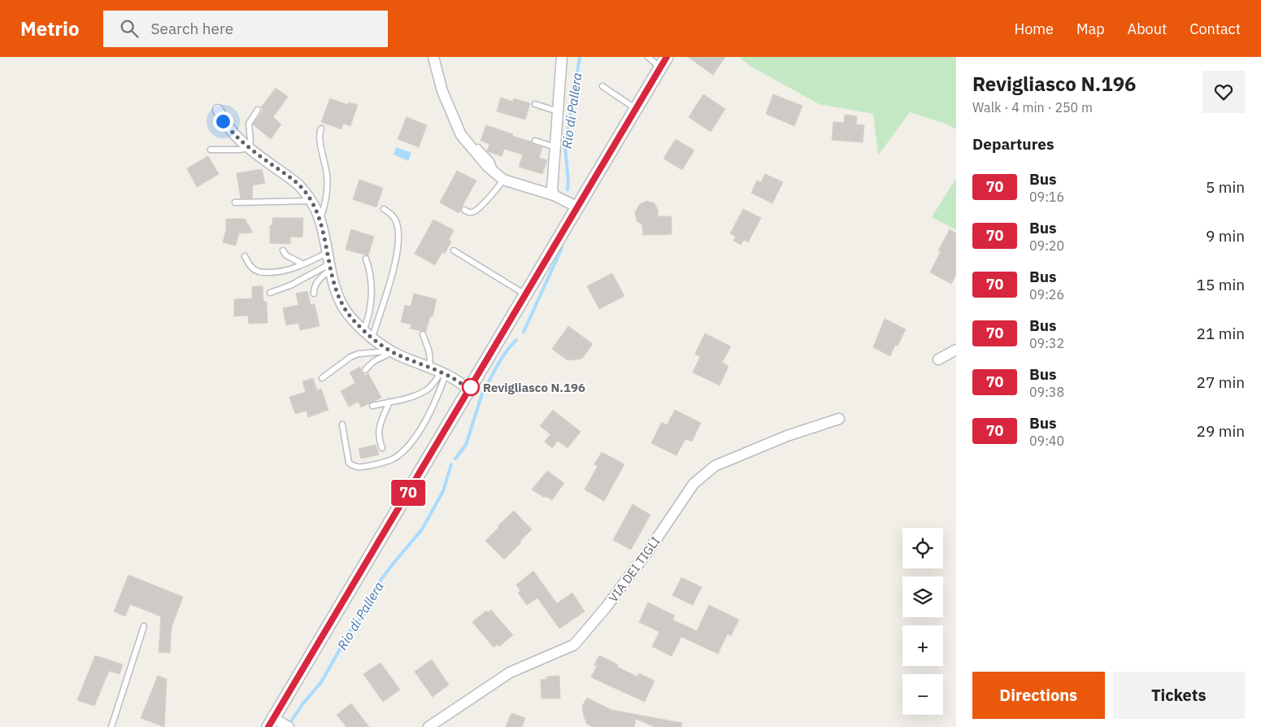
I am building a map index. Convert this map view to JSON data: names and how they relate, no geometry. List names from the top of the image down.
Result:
{
  "streets": {
    "street": ["VIA DEI TIGLI"]
  },
  "water": ["Rio di Pallera"],
  "places": ["Revigliasco N.196"],
  "lines": ["bus line 70"],
  "page": {
    "header": "Metrio",
    "search": "Search here",
    "nav": [
      "Home",
      "Map",
      "About",
      "Contact"
    ],
    "on_map": "70",
    "heading": [
      ["Revigliasco N.196", "Walk · 4 min · 250 m"],
      "Departures"
    ],
    "list": [
      {
        "mark": "70",
        "name": "Bus",
        "note": "09:16",
        "value": "5 min"
      },
      {
        "mark": "70",
        "name": "Bus",
        "note": "09:20",
        "value": "9 min"
      },
      {
        "mark": "70",
        "name": "Bus",
        "note": "09:26",
        "value": "15 min"
      },
      {
        "mark": "70",
        "name": "Bus",
        "note": "09:32",
        "value": "21 min"
      },
      {
        "mark": "70",
        "name": "Bus",
        "note": "09:38",
        "value": "27 min"
      },
      {
        "mark": "70",
        "name": "Bus",
        "note": "09:40",
        "value": "29 min"
      }
    ],
    "map_buttons": ["+", "−"],
    "buttons": ["Directions", "Tickets"]
  }
}
